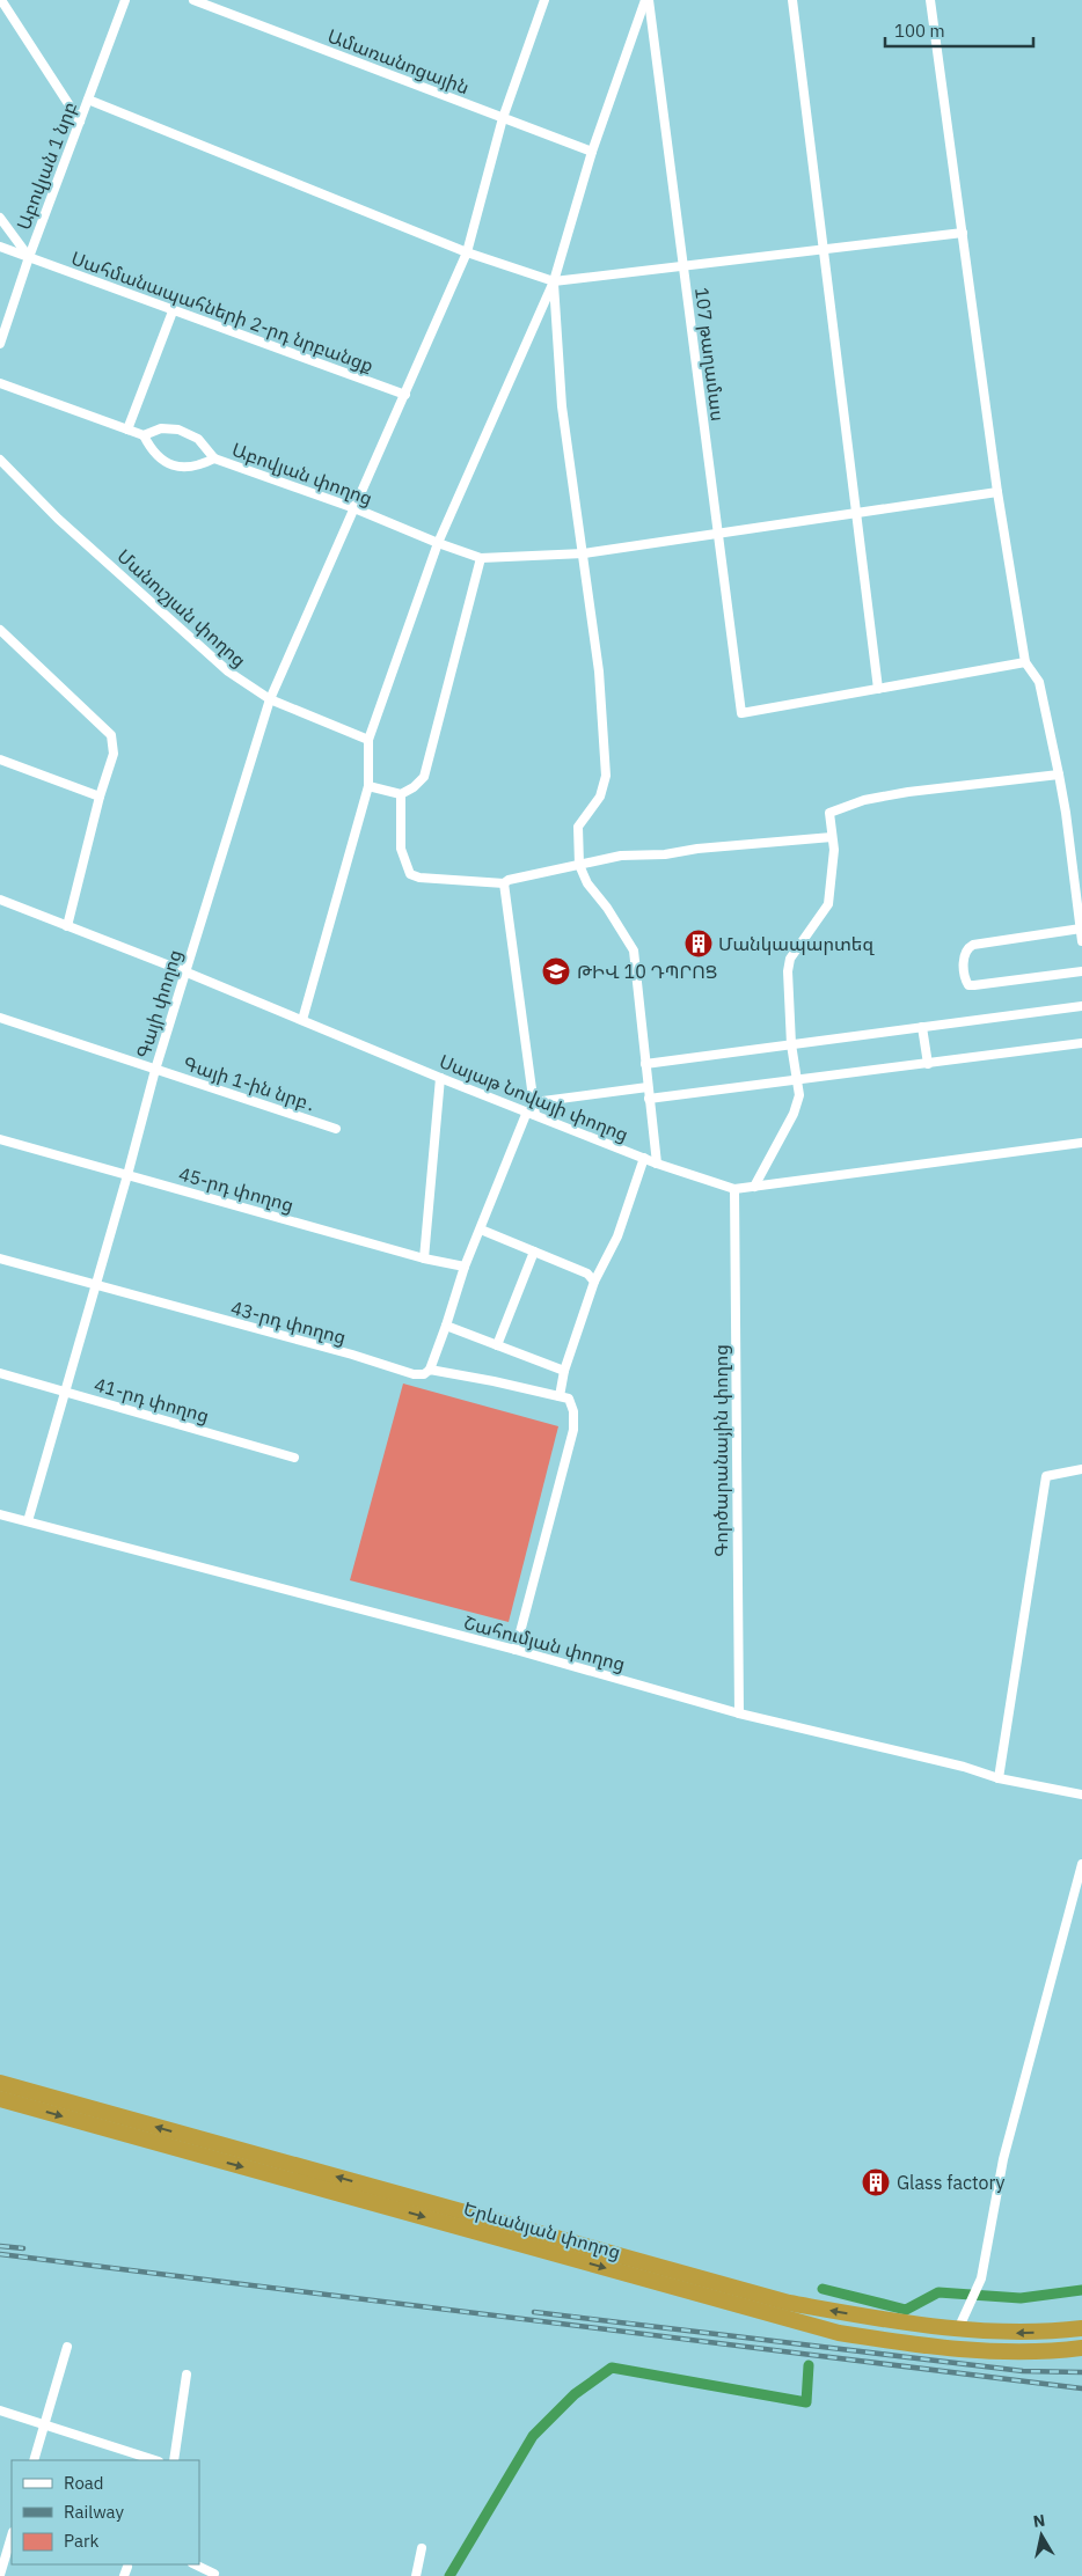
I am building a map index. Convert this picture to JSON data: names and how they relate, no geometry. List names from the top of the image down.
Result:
{
  "streets": {
    "highway": ["Երևանյան փողոց"],
    "street": [
      "Ամառանոցային",
      "Աբովյան 1 նրբ",
      "Սահմանապահների 2-րդ նրբանցք",
      "107 թաղամաս",
      "Աբովյան փողոց",
      "Մանուշյան փողոց",
      "Գայի փողոց",
      "Գայի 1-ին նրբ․",
      "Սայաթ Նովայի փողոց",
      "45-րդ փողոց",
      "43-րդ փողոց",
      "41-րդ փողոց",
      "Գործարանային փողոց",
      "Շահումյան փողոց"
    ]
  },
  "crossings": [
    ["Ամառանոցային", "107 թաղամաս"],
    ["Աբովյան 1 նրբ", "Սահմանապահների 2-րդ նրբանցք"],
    ["107 թաղամաս", "Աբովյան փողոց"],
    ["107 թաղամաս", "Մանուշյան փողոց"],
    ["107 թաղամաս", "Սայաթ Նովայի փողոց"],
    ["Աբովյան փողոց", "Գայի փողոց"],
    ["Մանուշյան փողոց", "Գայի փողոց"],
    ["Գայի փողոց", "Գայի 1-ին նրբ․"],
    ["Գայի փողոց", "Սայաթ Նովայի փողոց"],
    ["Գայի փողոց", "45-րդ փողոց"],
    ["Գայի փողոց", "43-րդ փողոց"],
    ["Գայի փողոց", "41-րդ փողոց"],
    ["Գայի փողոց", "Շահումյան փողոց"],
    ["Սայաթ Նովայի փողոց", "Գործարանային փողոց"],
    ["Գործարանային փողոց", "Շահումյան փողոց"]
  ],
  "places": {
    "building": ["Մանկապարտեզ", "Glass factory"],
    "school or university": ["ԹԻՎ 10 ԴՊՐՈՑ"]
  },
  "legend": ["Road", "Railway", "Park"],
  "scale_bar": "100 m",
  "north": "top"
}
